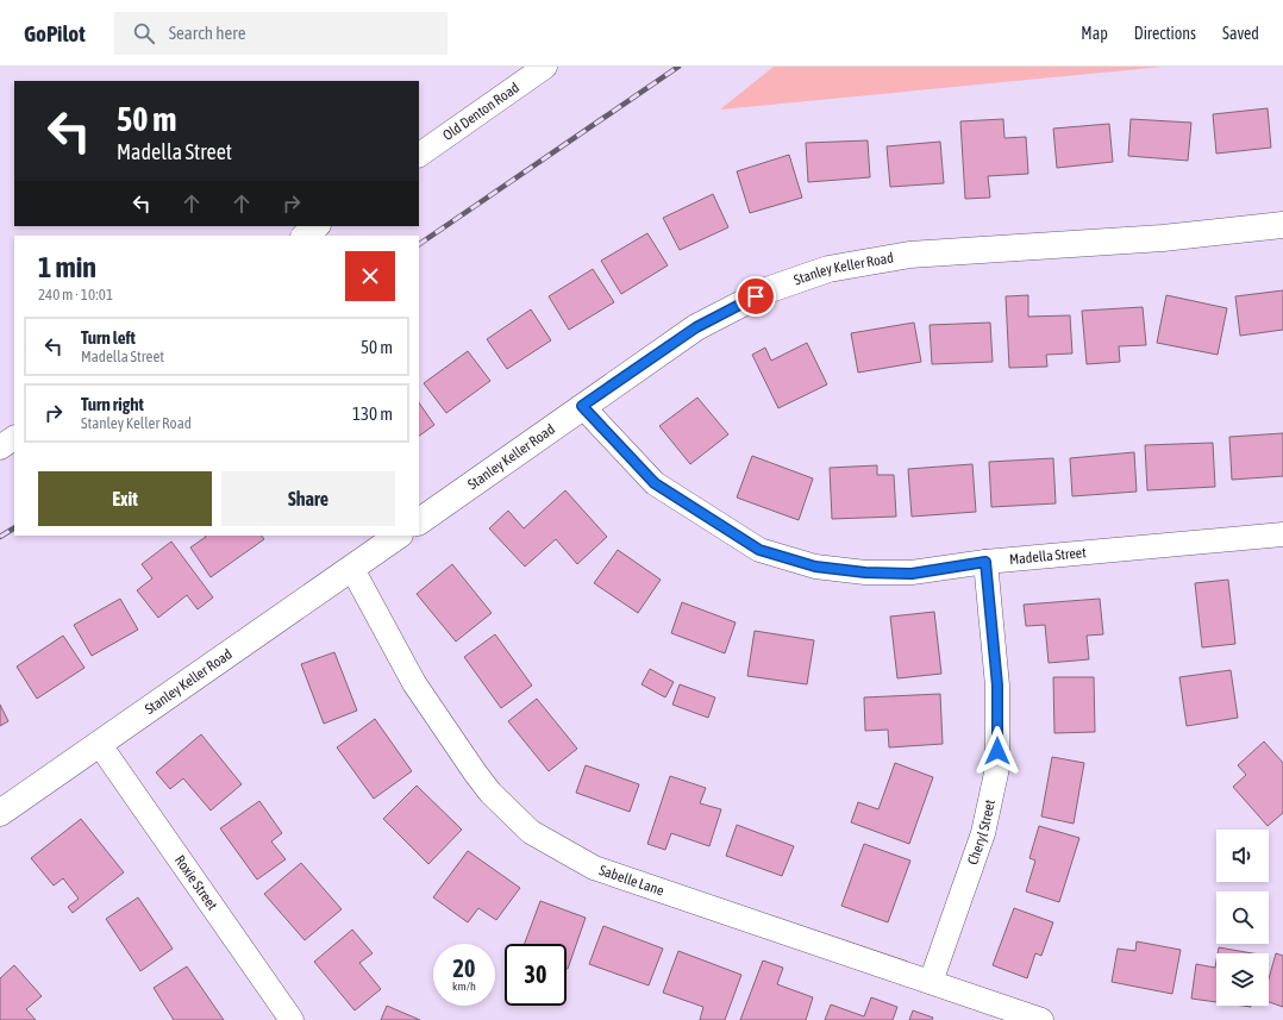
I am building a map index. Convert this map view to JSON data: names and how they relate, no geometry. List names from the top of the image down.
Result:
{
  "streets": {
    "street": [
      "Old Denton Road",
      "Stanley Keller Road",
      "Madella Street",
      "Cheryl Street",
      "Sabelle Lane",
      "Roxie Street"
    ]
  },
  "crossings": [
    ["Stanley Keller Road", "Madella Street"],
    ["Stanley Keller Road", "Sabelle Lane"],
    ["Stanley Keller Road", "Roxie Street"],
    ["Madella Street", "Cheryl Street"],
    ["Cheryl Street", "Sabelle Lane"]
  ],
  "page": {
    "header": "GoPilot",
    "search": "Search here",
    "nav": ["Map", "Directions", "Saved"],
    "turn": ["50 m", "Madella Street"],
    "heading": ["1 min", "240 m · 10:01"],
    "list": [
      {
        "name": "Turn left",
        "note": "Madella Street",
        "value": "50 m"
      },
      {
        "name": "Turn right",
        "note": "Stanley Keller Road",
        "value": "130 m"
      }
    ],
    "buttons": ["Exit", "Share"],
    "speed": "20 km/h",
    "limit": "30"
  }
}
